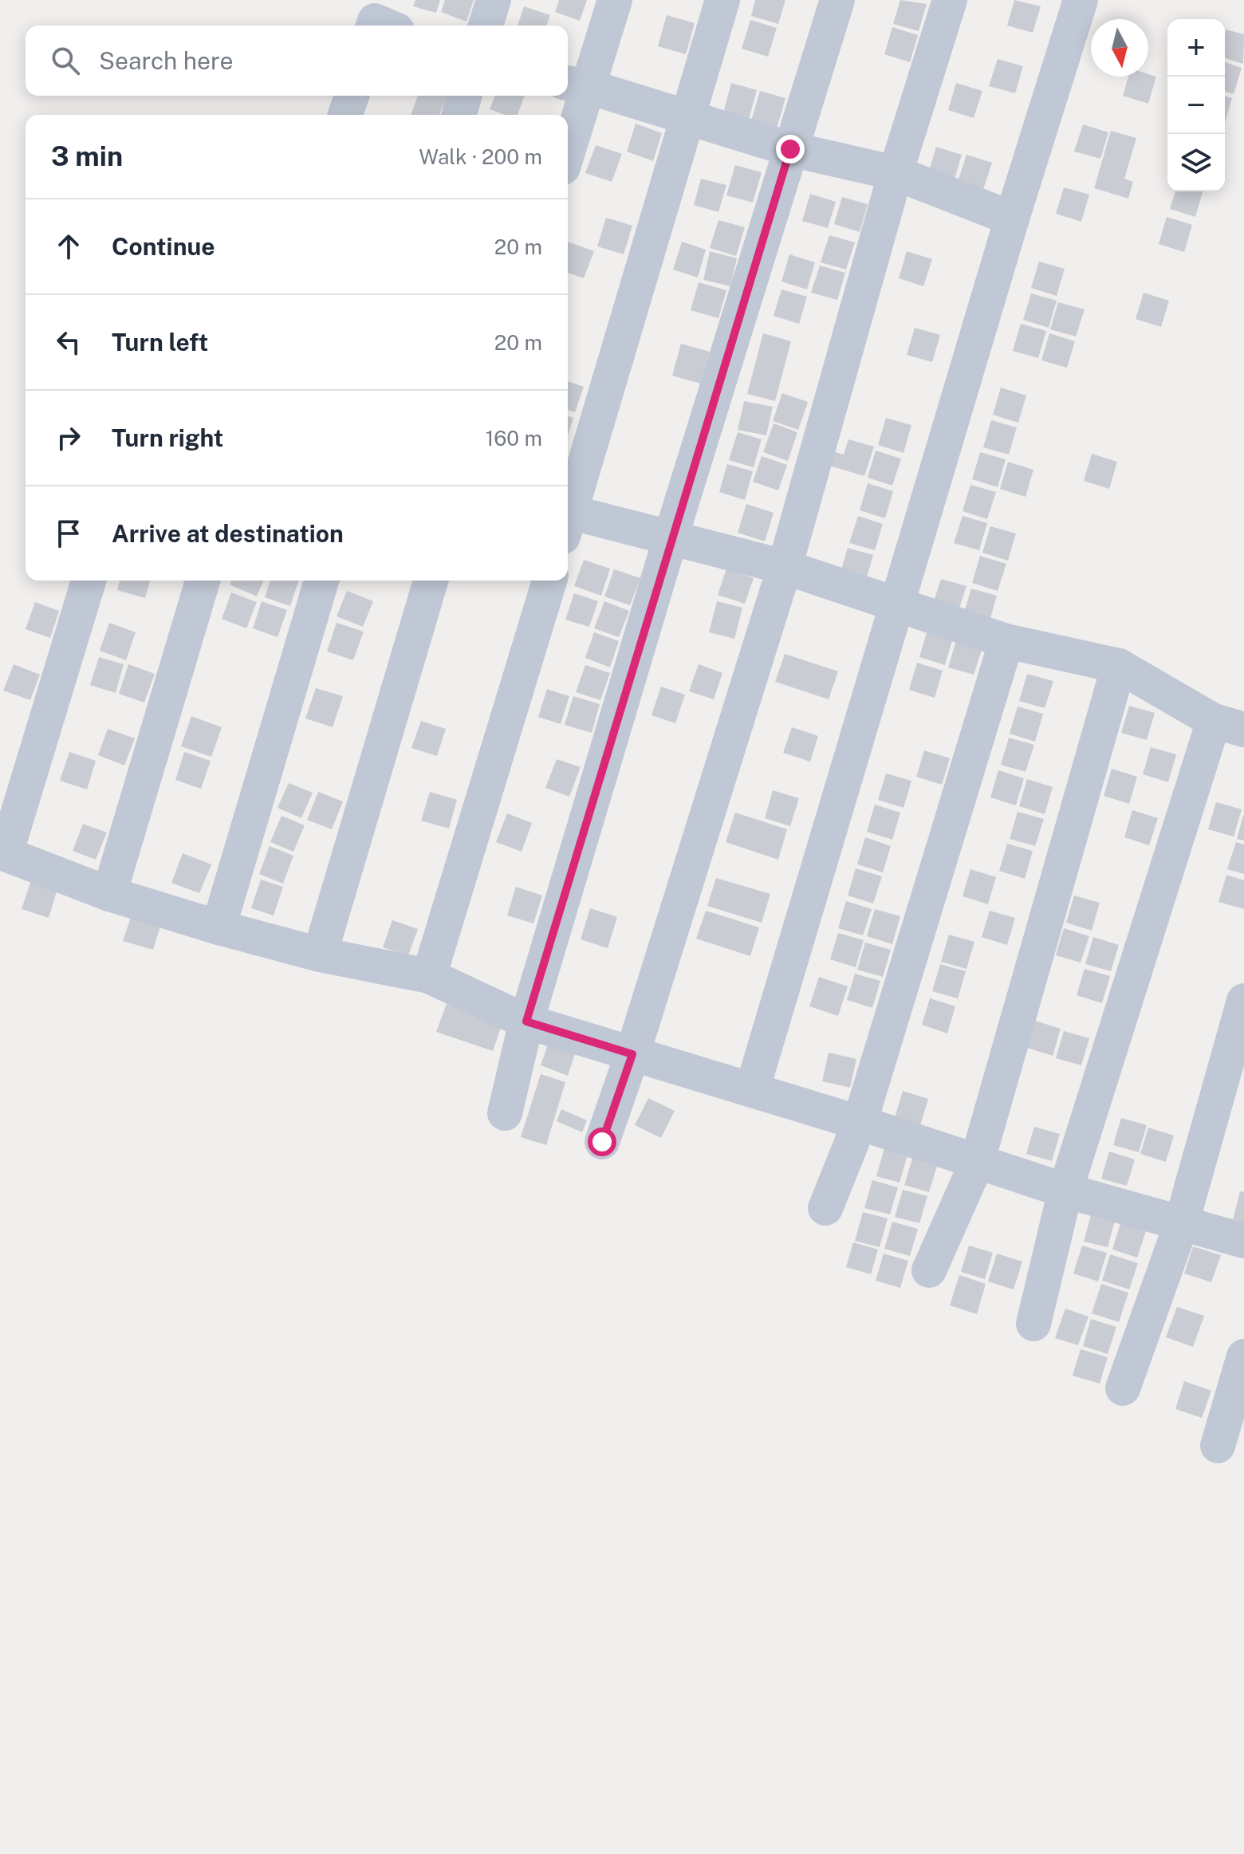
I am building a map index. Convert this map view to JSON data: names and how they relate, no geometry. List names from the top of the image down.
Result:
{
  "north": "bottom",
  "page": {
    "map_buttons": ["+", "−"],
    "search": "Search here",
    "heading": ["3 min", "Walk · 200 m"],
    "list": [
      ["Continue", "20 m"],
      ["Turn left", "20 m"],
      ["Turn right", "160 m"],
      "Arrive at destination"
    ]
  }
}
